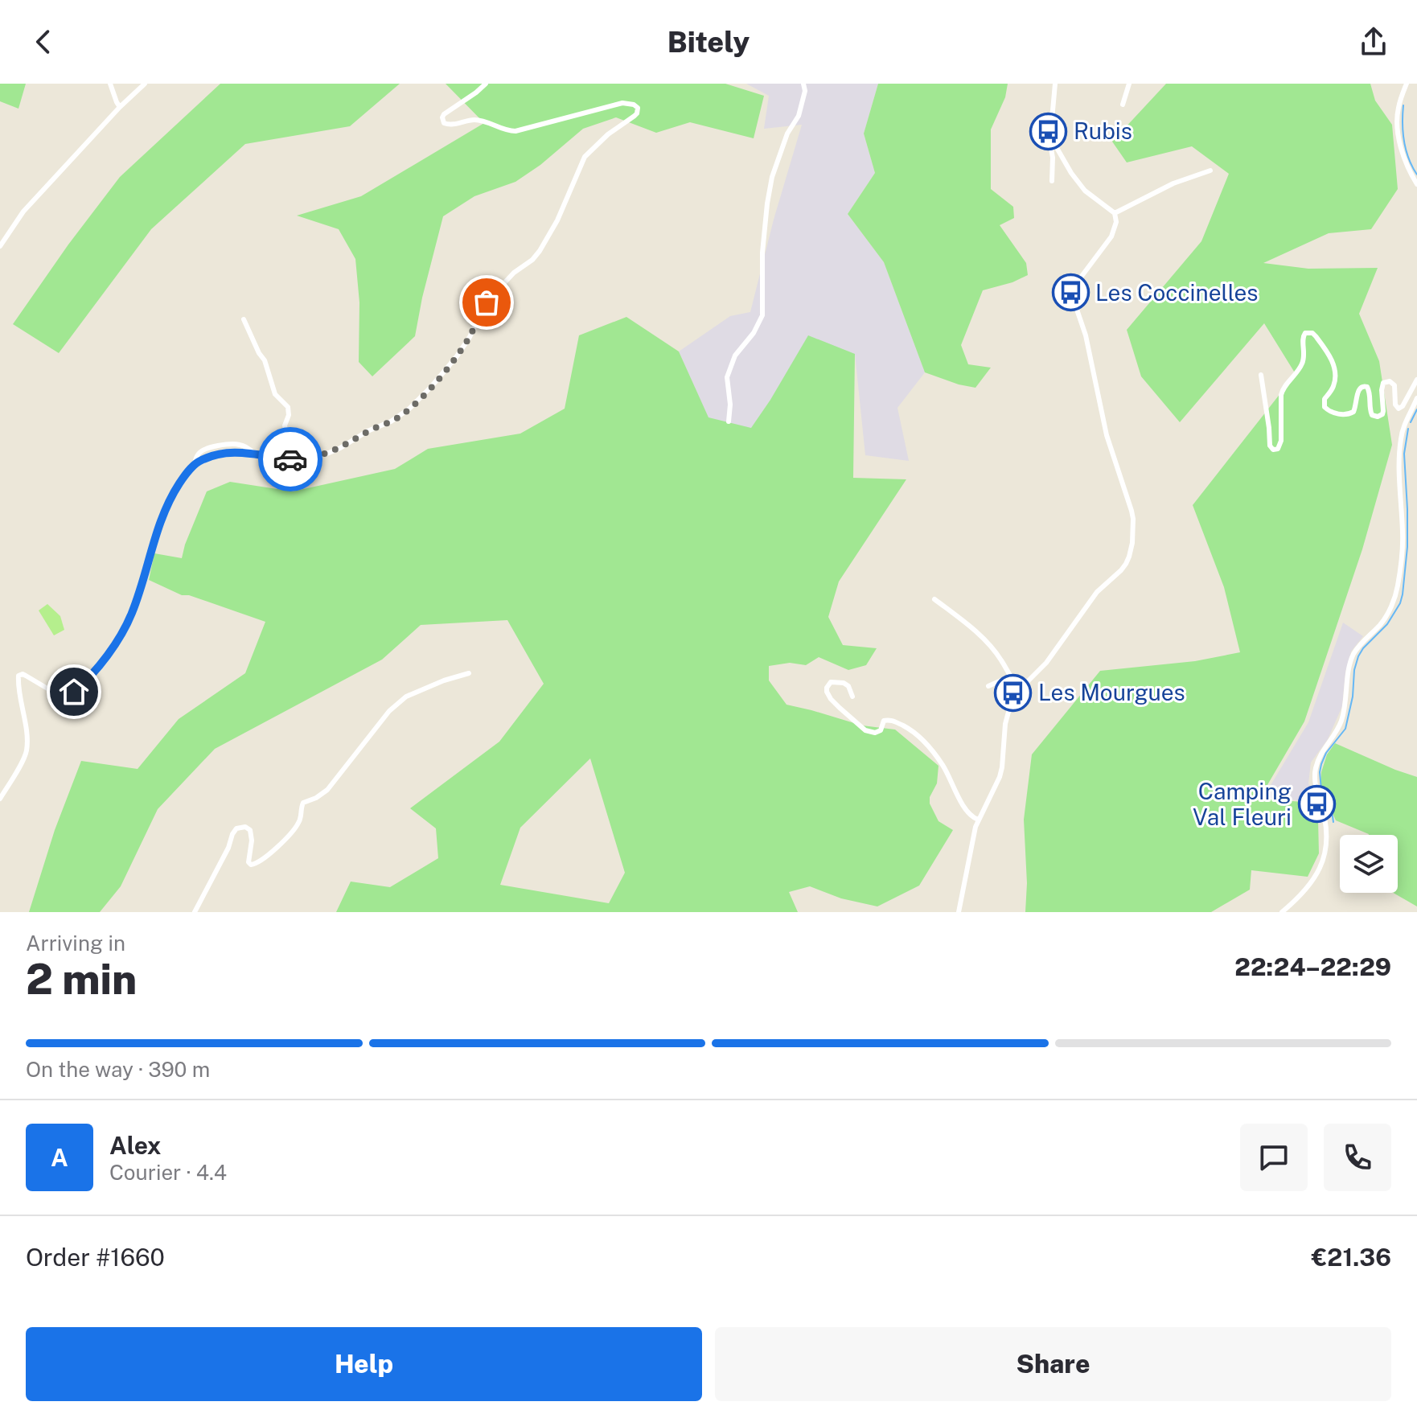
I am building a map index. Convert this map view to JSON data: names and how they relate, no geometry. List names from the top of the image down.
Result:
{
  "places": {
    "bus stop": [
      "Rubis",
      "Les Coccinelles",
      "Les Mourgues",
      "Camping Val Fleuri"
    ]
  },
  "page": {
    "header": "Bitely",
    "heading": ["2 min", "Arriving in", "22:24–22:29"],
    "panel": [
      "Alex",
      "Courier · 4.4",
      "Order #1660",
      "€21.36"
    ],
    "bar": "On the way · 390 m",
    "round": "A",
    "buttons": ["Help", "Share"]
  }
}
